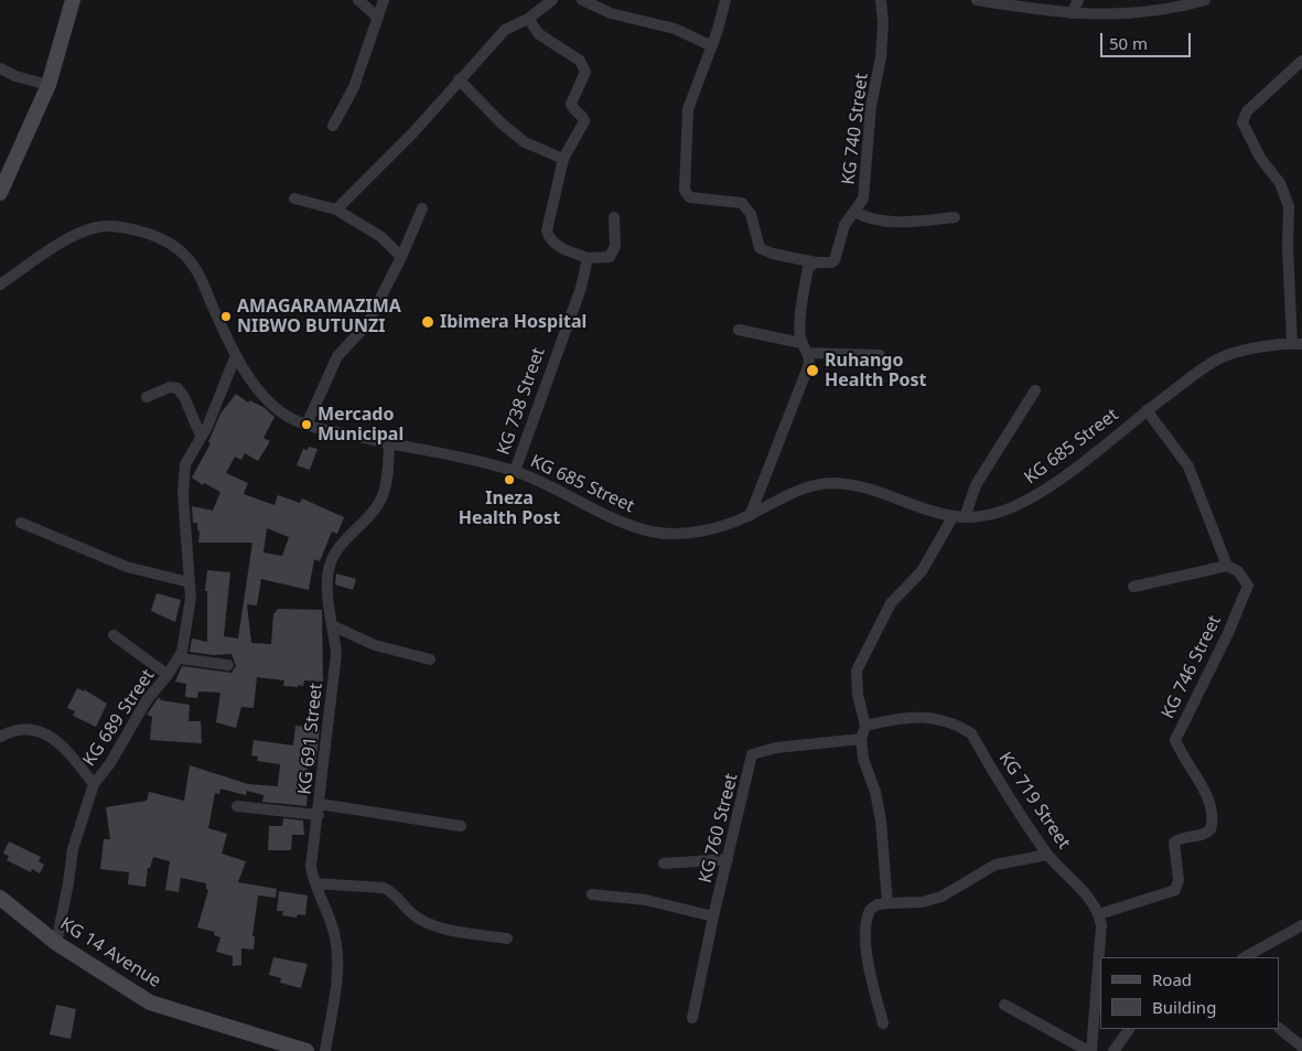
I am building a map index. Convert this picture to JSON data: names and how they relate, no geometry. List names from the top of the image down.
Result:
{
  "streets": {
    "main road": ["KG 14 Avenue"],
    "street": [
      "KG 740 Street",
      "KG 738 Street",
      "KG 685 Street",
      "KG 746 Street",
      "KG 689 Street",
      "KG 691 Street",
      "KG 719 Street",
      "KG 760 Street"
    ]
  },
  "crossings": [
    ["KG 738 Street", "KG 685 Street"],
    ["KG 685 Street", "KG 746 Street"],
    ["KG 685 Street", "KG 689 Street"],
    ["KG 685 Street", "KG 691 Street"],
    ["KG 746 Street", "KG 719 Street"],
    ["KG 689 Street", "KG 14 Avenue"]
  ],
  "places": [
    "AMAGARAMAZIMA NIBWO BUTUNZI",
    "Ibimera Hospital",
    "Ruhango Health Post",
    "Mercado Municipal",
    "Ineza Health Post"
  ],
  "legend": ["Road", "Building"],
  "scale_bar": "50 m"
}
